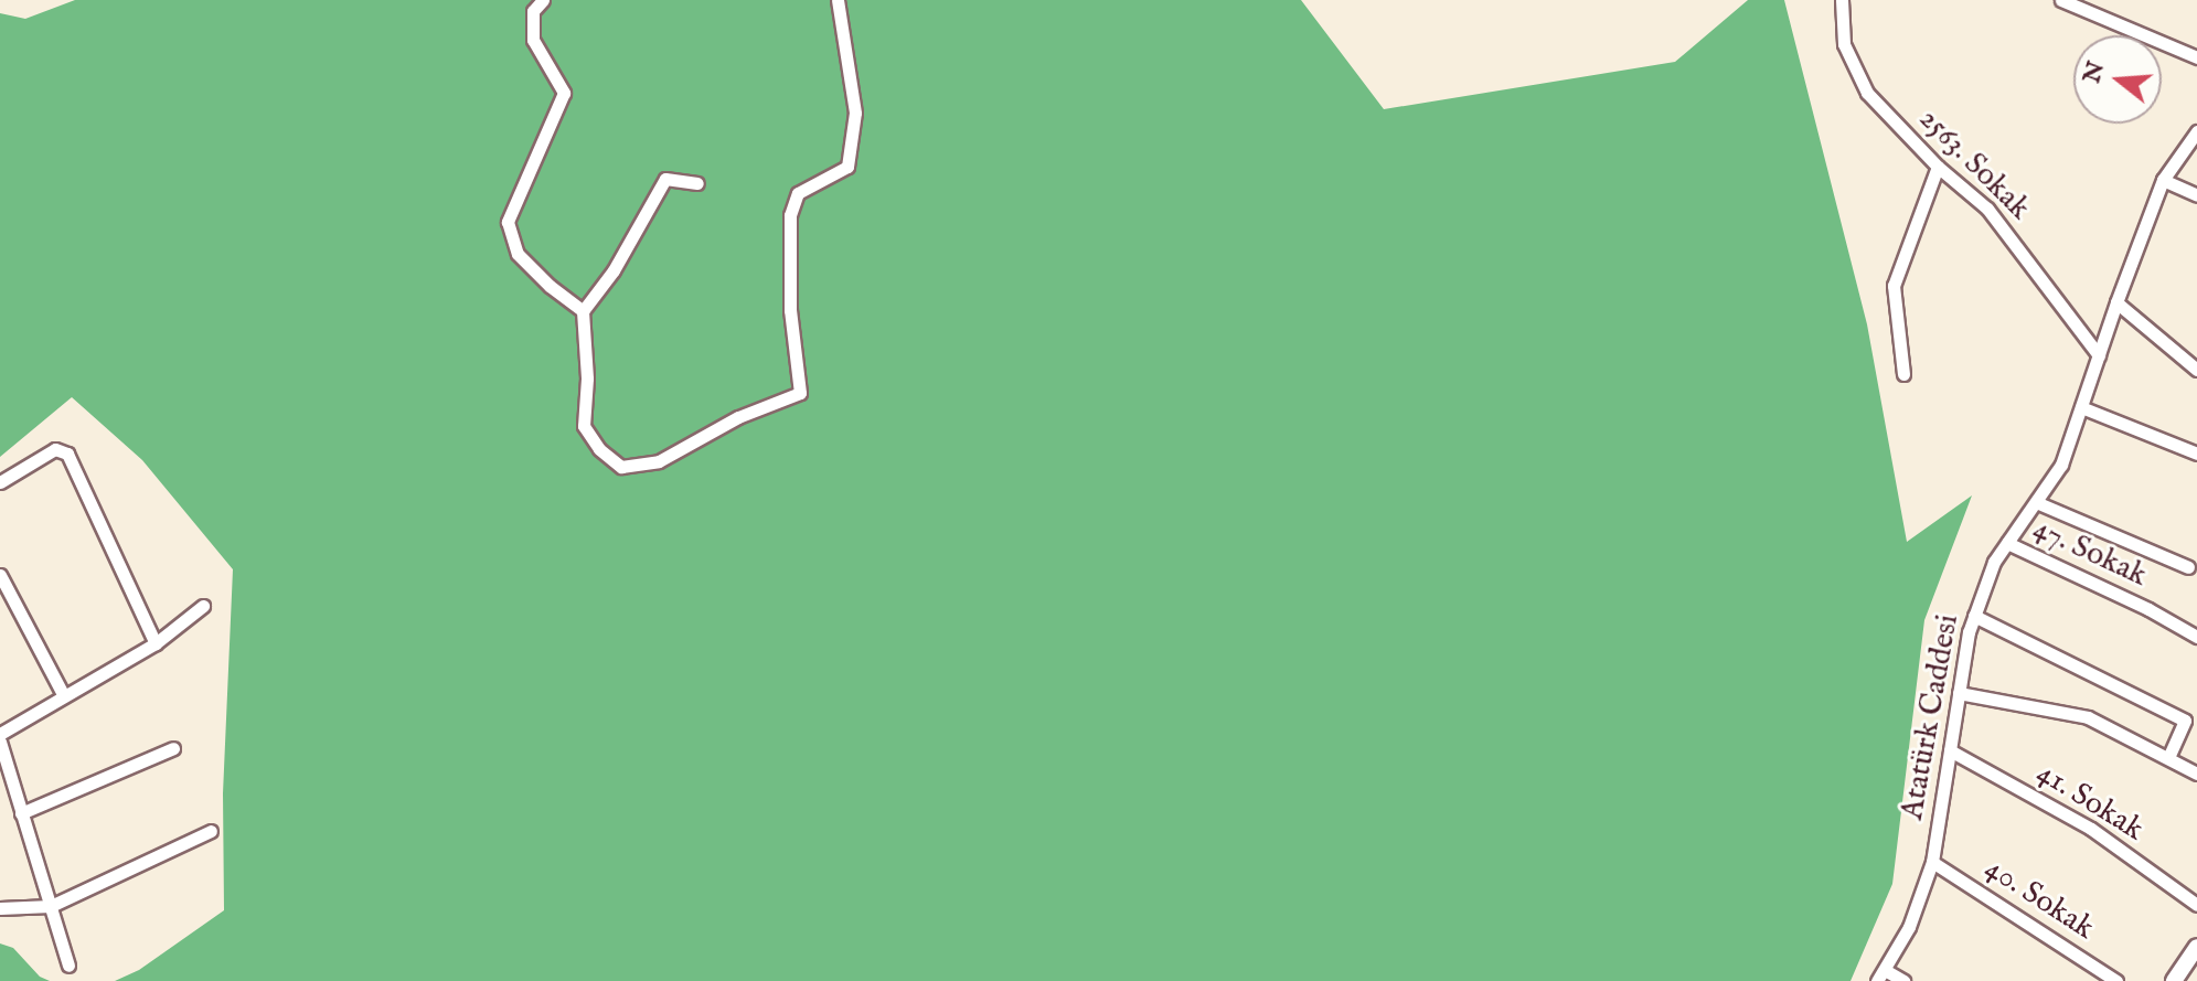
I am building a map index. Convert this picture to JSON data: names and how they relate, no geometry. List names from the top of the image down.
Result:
{
  "streets": {
    "street": [
      "2563. Sokak",
      "47. Sokak",
      "Atatürk Caddesi",
      "41. Sokak",
      "40. Sokak"
    ]
  },
  "crossings": [
    ["2563. Sokak", "Atatürk Caddesi"],
    ["47. Sokak", "Atatürk Caddesi"],
    ["Atatürk Caddesi", "41. Sokak"],
    ["Atatürk Caddesi", "40. Sokak"]
  ],
  "north": "left"
}
